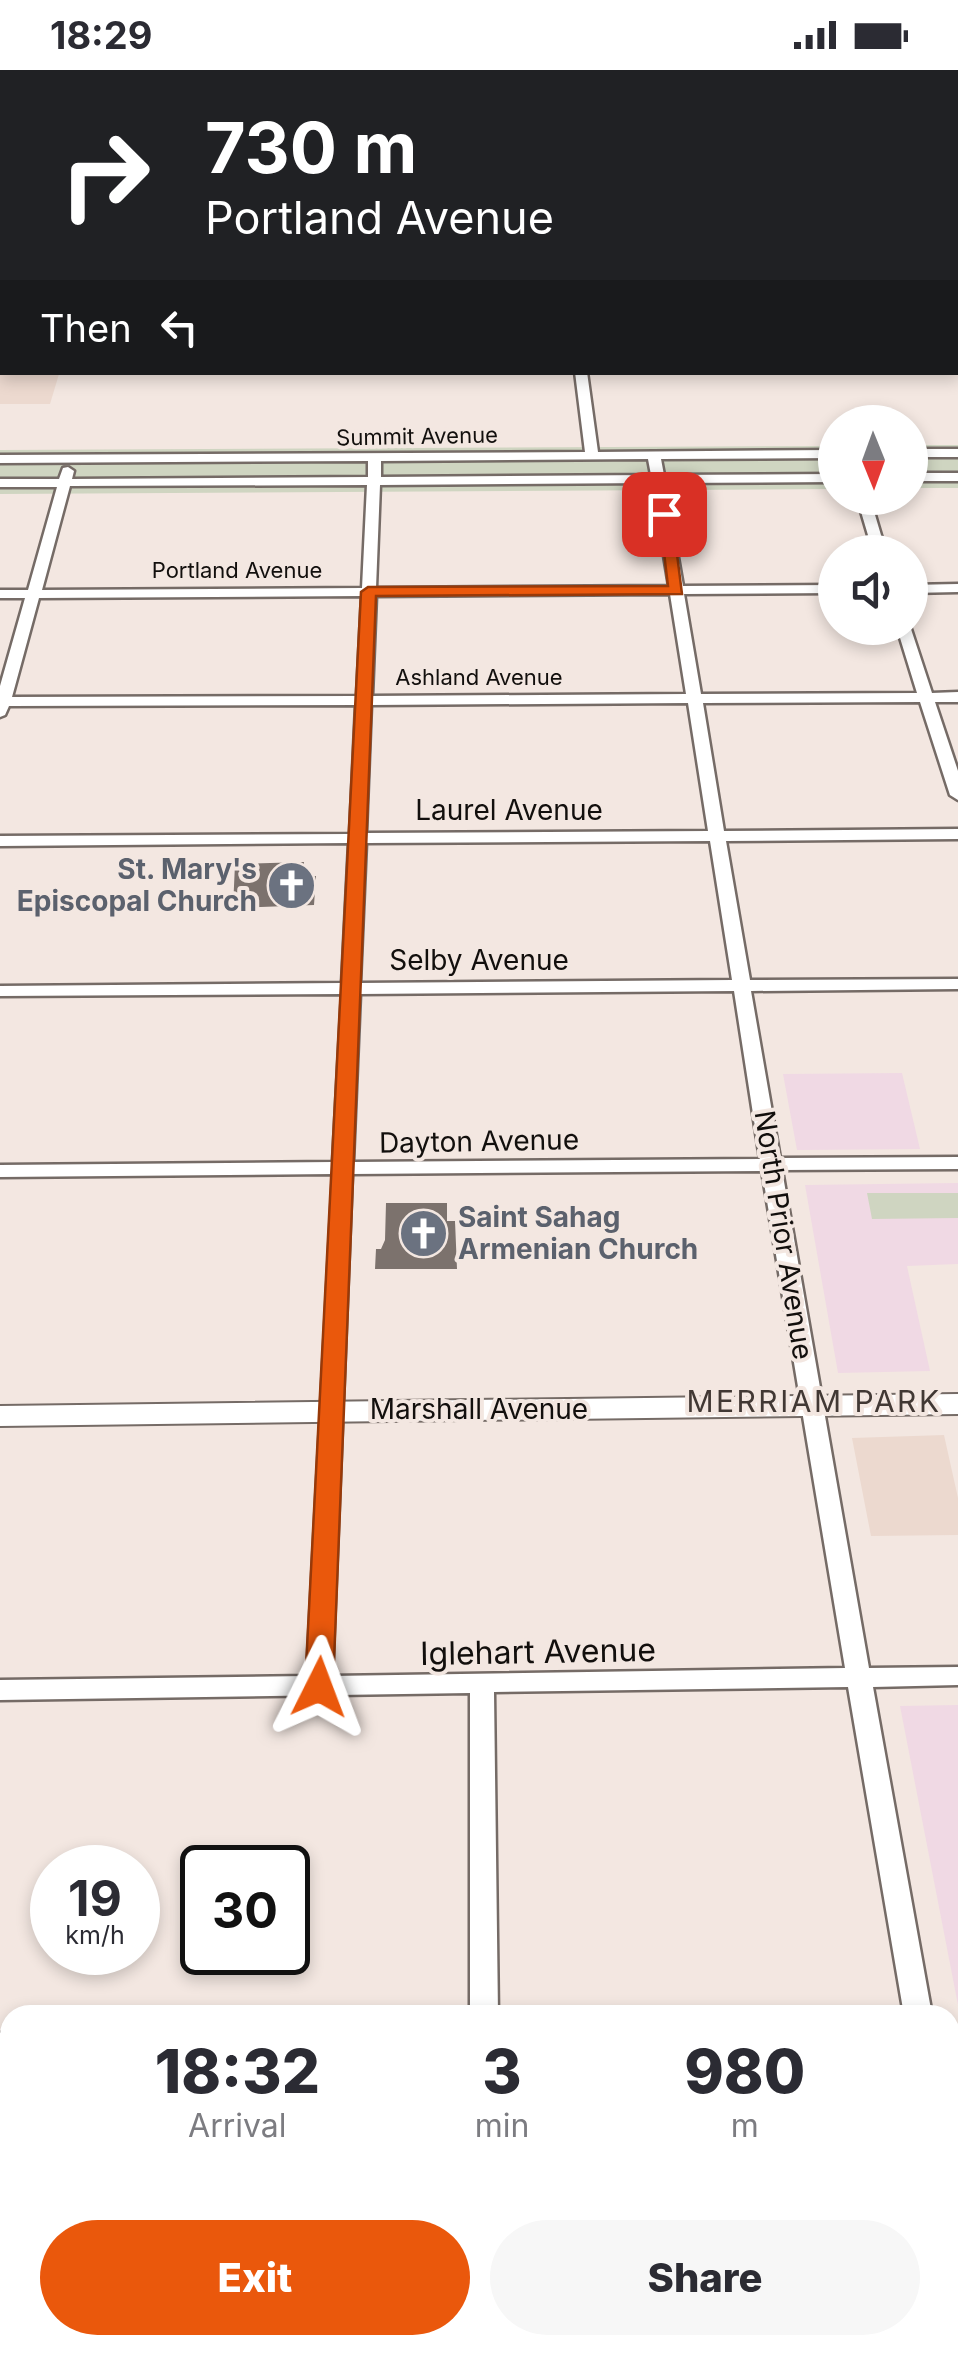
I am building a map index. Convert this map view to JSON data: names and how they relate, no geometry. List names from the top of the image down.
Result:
{
  "streets": {
    "main road": ["Marshall Avenue"],
    "street": [
      "Summit Avenue",
      "Portland Avenue",
      "Ashland Avenue",
      "Laurel Avenue",
      "Selby Avenue",
      "Dayton Avenue",
      "North Prior Avenue",
      "Iglehart Avenue"
    ]
  },
  "crossings": [
    ["Summit Avenue", "North Prior Avenue"],
    ["Portland Avenue", "North Prior Avenue"],
    ["Ashland Avenue", "North Prior Avenue"],
    ["Laurel Avenue", "North Prior Avenue"],
    ["Selby Avenue", "North Prior Avenue"],
    ["Dayton Avenue", "North Prior Avenue"],
    ["North Prior Avenue", "Marshall Avenue"],
    ["North Prior Avenue", "Iglehart Avenue"]
  ],
  "districts": ["MERRIAM PARK"],
  "places": {
    "church": ["St. Mary's Episcopal Church", "Saint Sahag Armenian Church"]
  },
  "north": "bottom",
  "page": {
    "status": "18:29",
    "turn": ["730 m", "Portland Avenue"],
    "then": "Then",
    "speed": "19 km/h",
    "limit": "30",
    "eta": [
      "18:32",
      "Arrival",
      "3",
      "min",
      "980",
      "m"
    ],
    "buttons": ["Exit", "Share"]
  }
}
